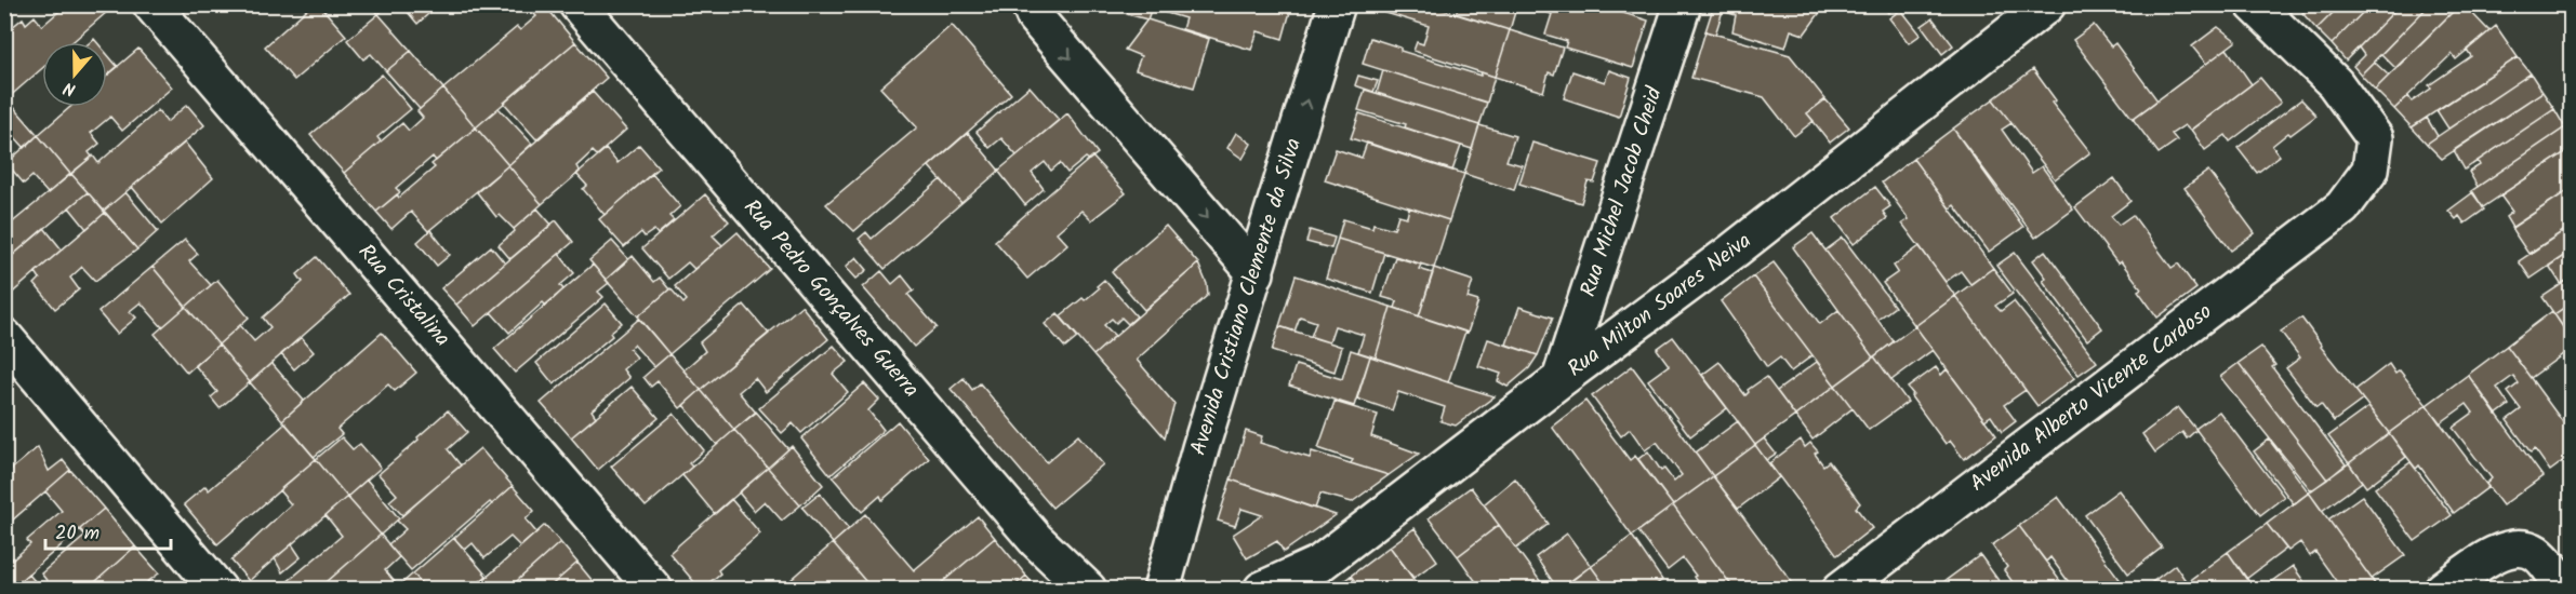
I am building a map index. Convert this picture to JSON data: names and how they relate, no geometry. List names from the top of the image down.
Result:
{
  "streets": {
    "street": [
      "Rua Michel Jacob Cheid",
      "Rua Cristalina",
      "Avenida Cristiano Clemente da Silva",
      "Rua Pedro Gonçalves Guerra",
      "Rua Milton Soares Neiva",
      "Avenida Alberto Vicente Cardoso"
    ]
  },
  "crossings": [
    ["Rua Michel Jacob Cheid", "Rua Milton Soares Neiva"]
  ],
  "one_way": ["Avenida Cristiano Clemente da Silva"],
  "scale_bar": "20 m",
  "north": "bottom"
}
